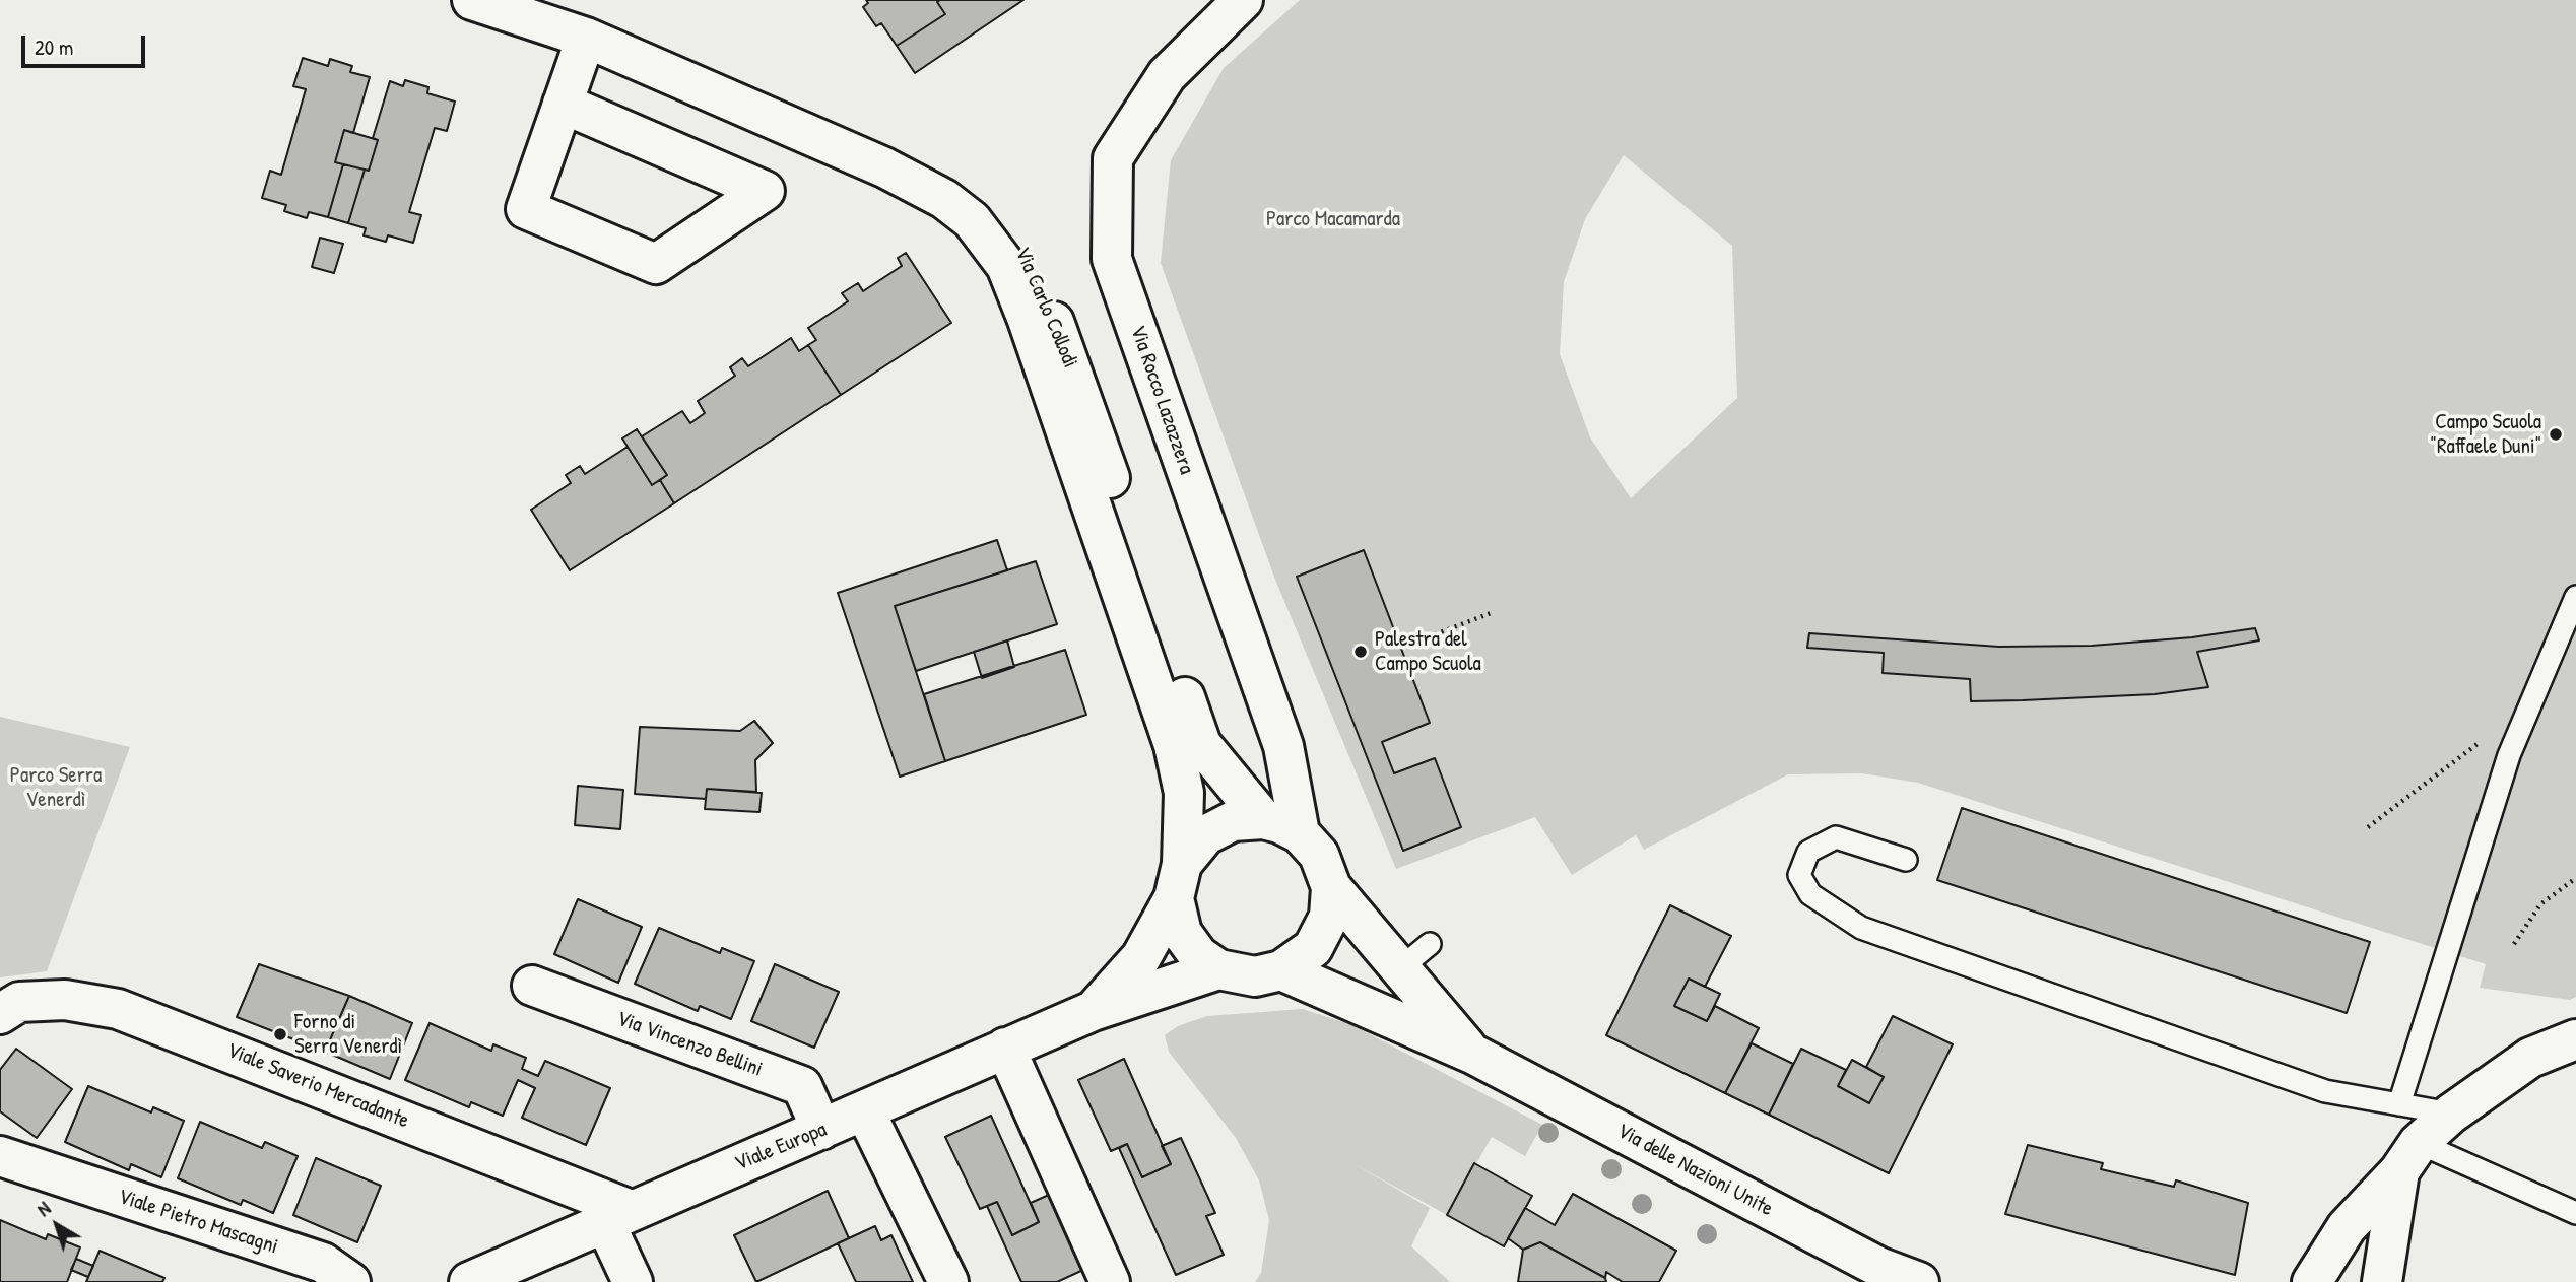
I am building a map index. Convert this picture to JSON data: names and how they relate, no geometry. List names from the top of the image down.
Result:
{
  "streets": {
    "street": [
      "Via Carlo Collodi",
      "Via Rocco Lazazzera",
      "Via Vincenzo Bellini",
      "Viale Saverio Mercadante",
      "Viale Europa",
      "Via delle Nazioni Unite",
      "Viale Pietro Mascagni"
    ]
  },
  "crossings": [
    ["Via Carlo Collodi", "Via Rocco Lazazzera"],
    ["Via Carlo Collodi", "Viale Europa"],
    ["Via Carlo Collodi", "Via delle Nazioni Unite"],
    ["Via Rocco Lazazzera", "Viale Europa"],
    ["Via Rocco Lazazzera", "Via delle Nazioni Unite"],
    ["Via Vincenzo Bellini", "Viale Europa"],
    ["Viale Saverio Mercadante", "Viale Europa"],
    ["Viale Europa", "Via delle Nazioni Unite"]
  ],
  "parks": ["Parco Macamarda", "Parco Serra Venerdì"],
  "places": ["Campo Scuola \"Raffaele Duni\"", "Palestra del Campo Scuola", "Forno di Serra Venerdì"],
  "scale_bar": "20 m",
  "north": "top left"
}
